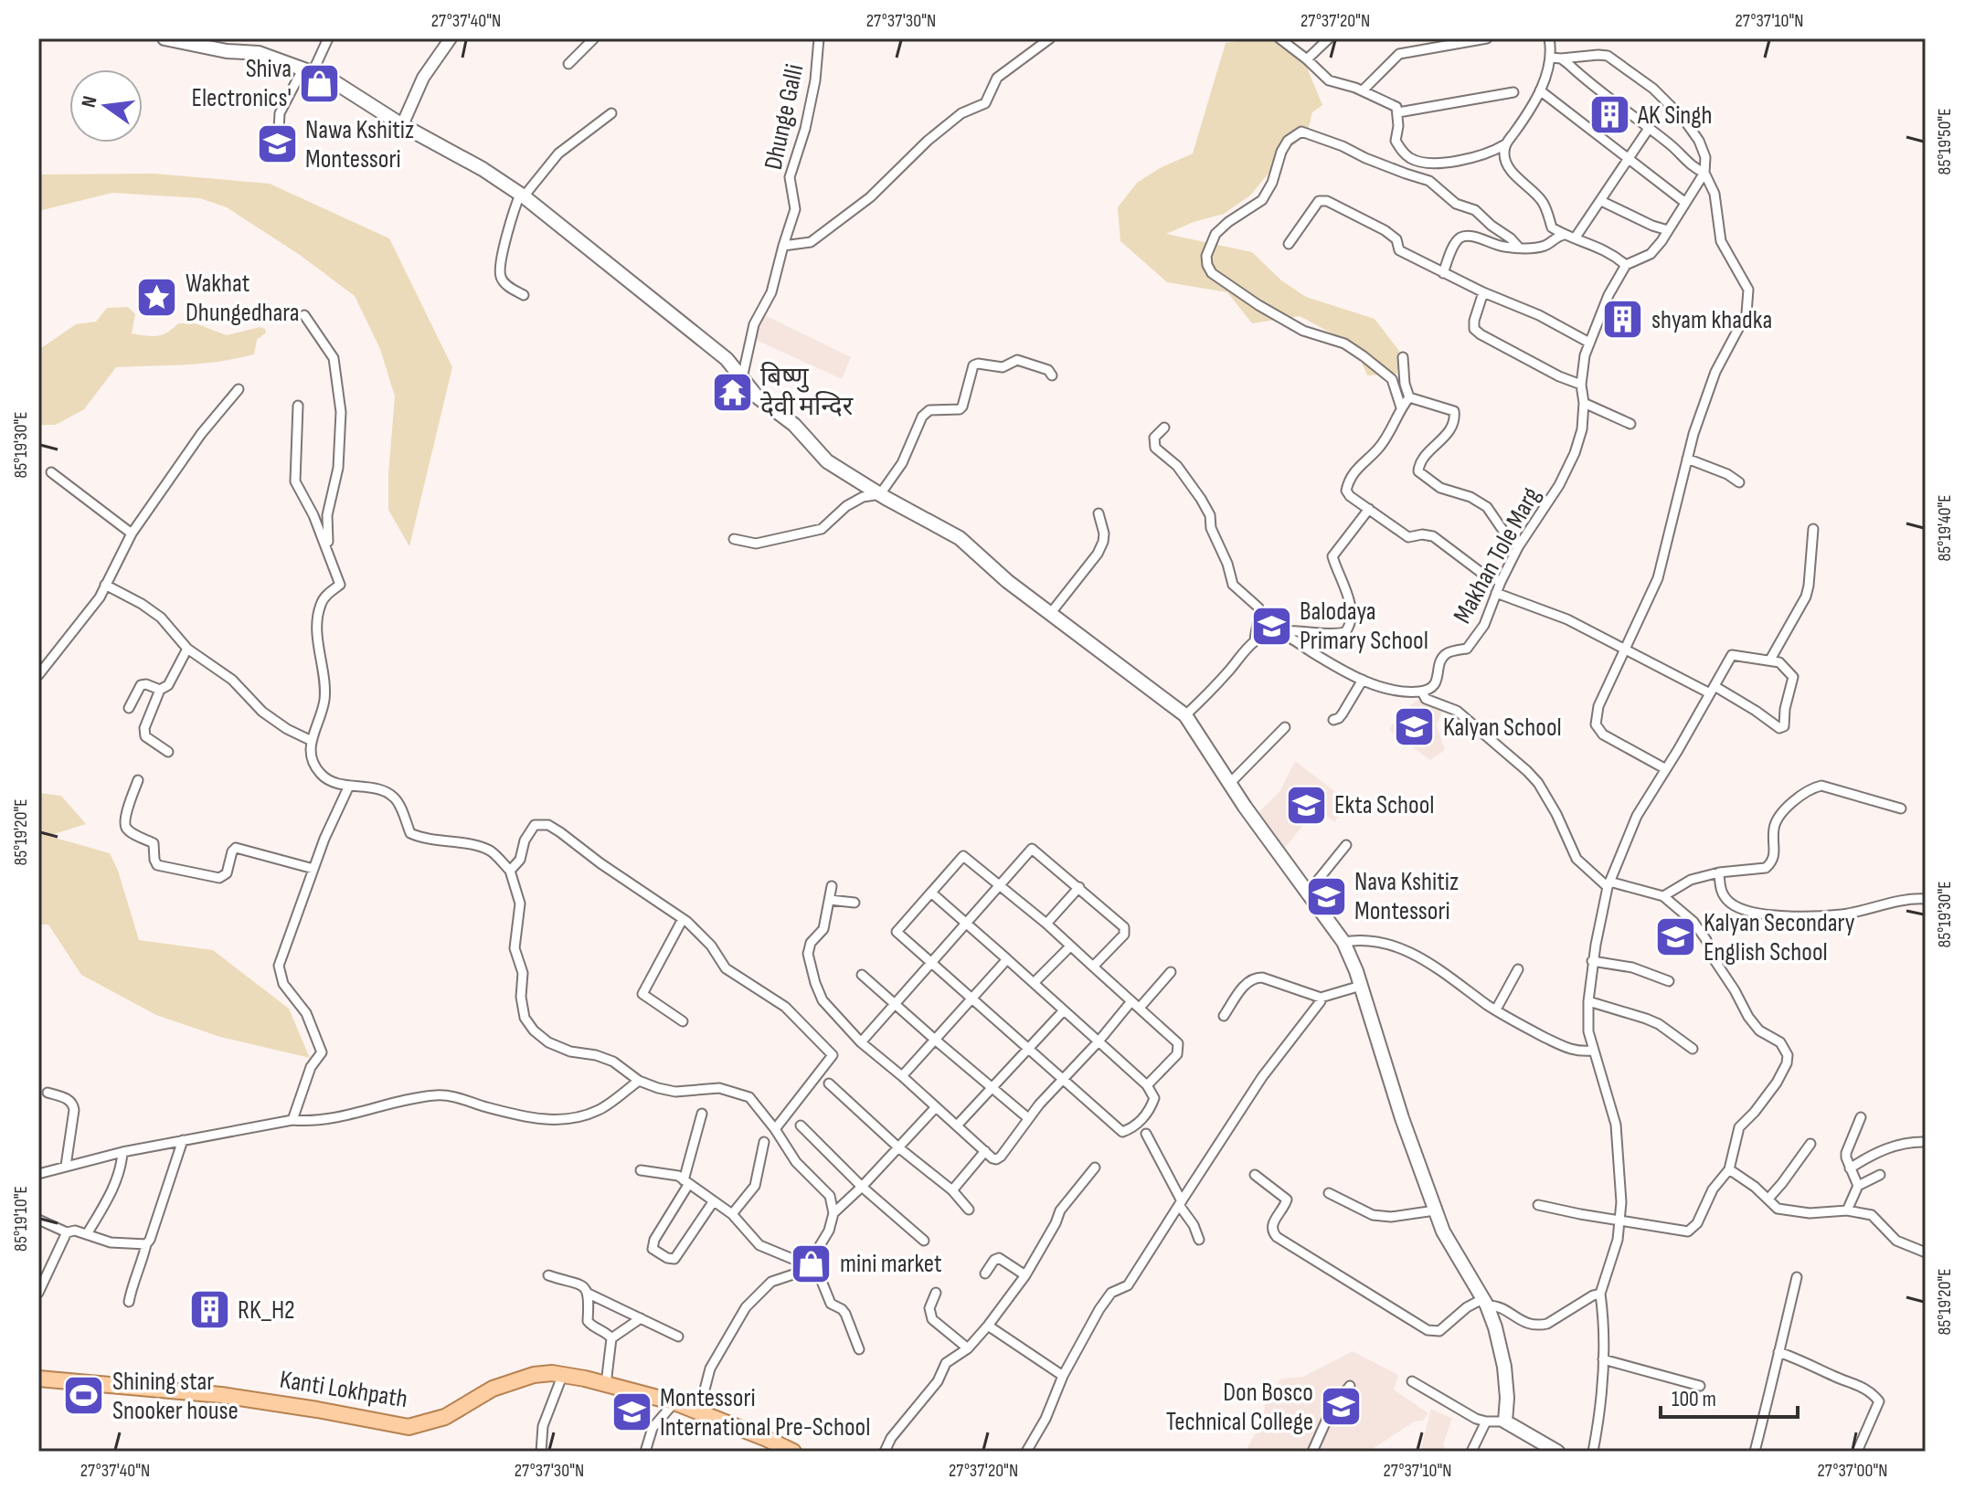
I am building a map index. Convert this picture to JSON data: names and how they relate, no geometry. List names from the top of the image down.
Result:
{
  "streets": {
    "main road": ["Kanti Lokhpath"],
    "street": ["Dhunge Galli", "Makhan Tole Marg"]
  },
  "places": {
    "shop": ["Shiva Electronics'", "mini market"],
    "building": ["AK Singh", "shyam khadka", "RK_H2"],
    "school or university": [
      "Nawa Kshitiz Montessori",
      "Balodaya Primary School",
      "Kalyan School",
      "Ekta School",
      "Nava Kshitiz Montessori",
      "Kalyan Secondary English School",
      "Don Bosco Technical College",
      "Montessori International Pre-School"
    ],
    "place": ["Wakhat Dhungedhara"],
    "temple": ["बिष्णु देवी मन्दिर"],
    "sports": ["Shining star Snooker house"]
  },
  "scale_bar": "100 m",
  "north": "left",
  "coordinates": [
    "27°37'40\"N",
    "27°37'30\"N",
    "27°37'20\"N",
    "27°37'10\"N",
    "85°19'50\"E",
    "85°19'30\"E",
    "85°19'40\"E",
    "85°19'20\"E",
    "85°19'10\"E",
    "27°37'00\"N"
  ]
}
